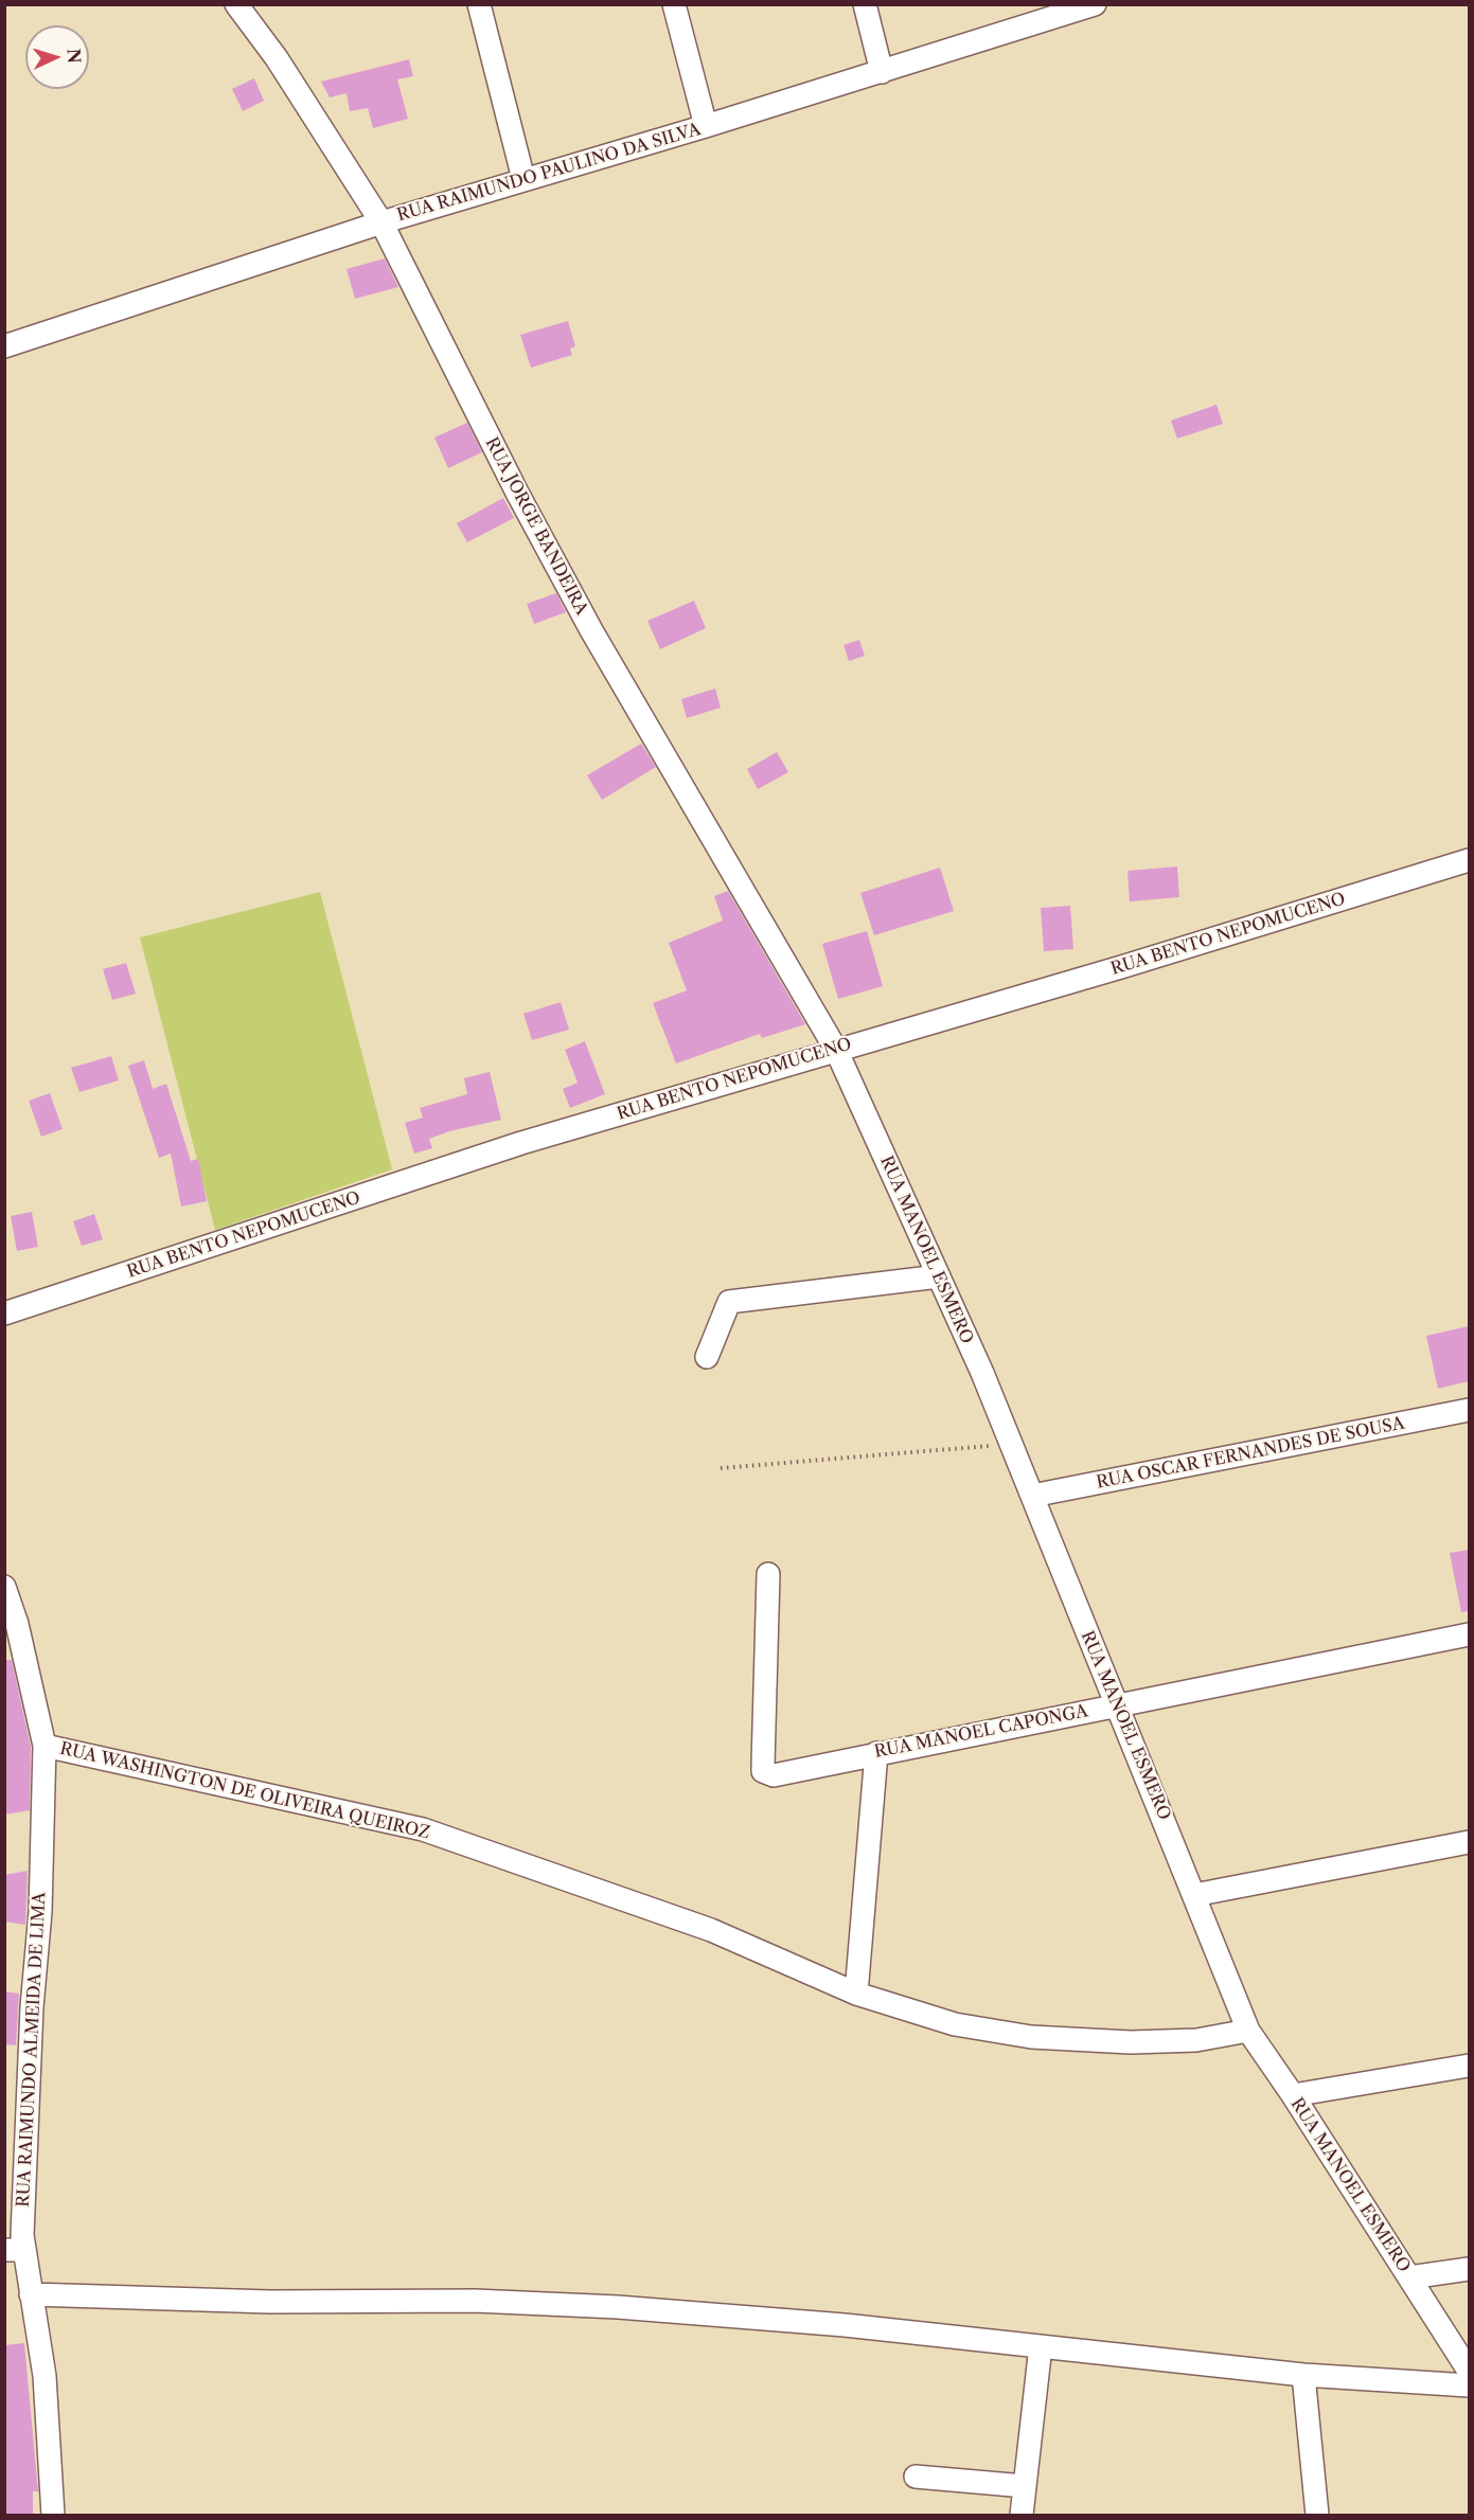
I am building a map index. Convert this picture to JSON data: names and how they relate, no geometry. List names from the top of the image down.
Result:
{
  "streets": {
    "street": [
      "RUA RAIMUNDO PAULINO DA SILVA",
      "RUA JORGE BANDEIRA",
      "RUA BENTO NEPOMUCENO",
      "RUA MANOEL ESMERO",
      "RUA OSCAR FERNANDES DE SOUSA",
      "RUA MANOEL CAPONGA",
      "RUA WASHINGTON DE OLIVEIRA QUEIROZ",
      "RUA RAIMUNDO ALMEIDA DE LIMA"
    ]
  },
  "crossings": [
    ["RUA RAIMUNDO PAULINO DA SILVA", "RUA JORGE BANDEIRA"],
    ["RUA JORGE BANDEIRA", "RUA BENTO NEPOMUCENO"],
    ["RUA JORGE BANDEIRA", "RUA MANOEL ESMERO"],
    ["RUA BENTO NEPOMUCENO", "RUA MANOEL ESMERO"],
    ["RUA MANOEL ESMERO", "RUA OSCAR FERNANDES DE SOUSA"],
    ["RUA MANOEL ESMERO", "RUA MANOEL CAPONGA"],
    ["RUA MANOEL ESMERO", "RUA WASHINGTON DE OLIVEIRA QUEIROZ"],
    ["RUA WASHINGTON DE OLIVEIRA QUEIROZ", "RUA RAIMUNDO ALMEIDA DE LIMA"]
  ],
  "north": "right"
}
